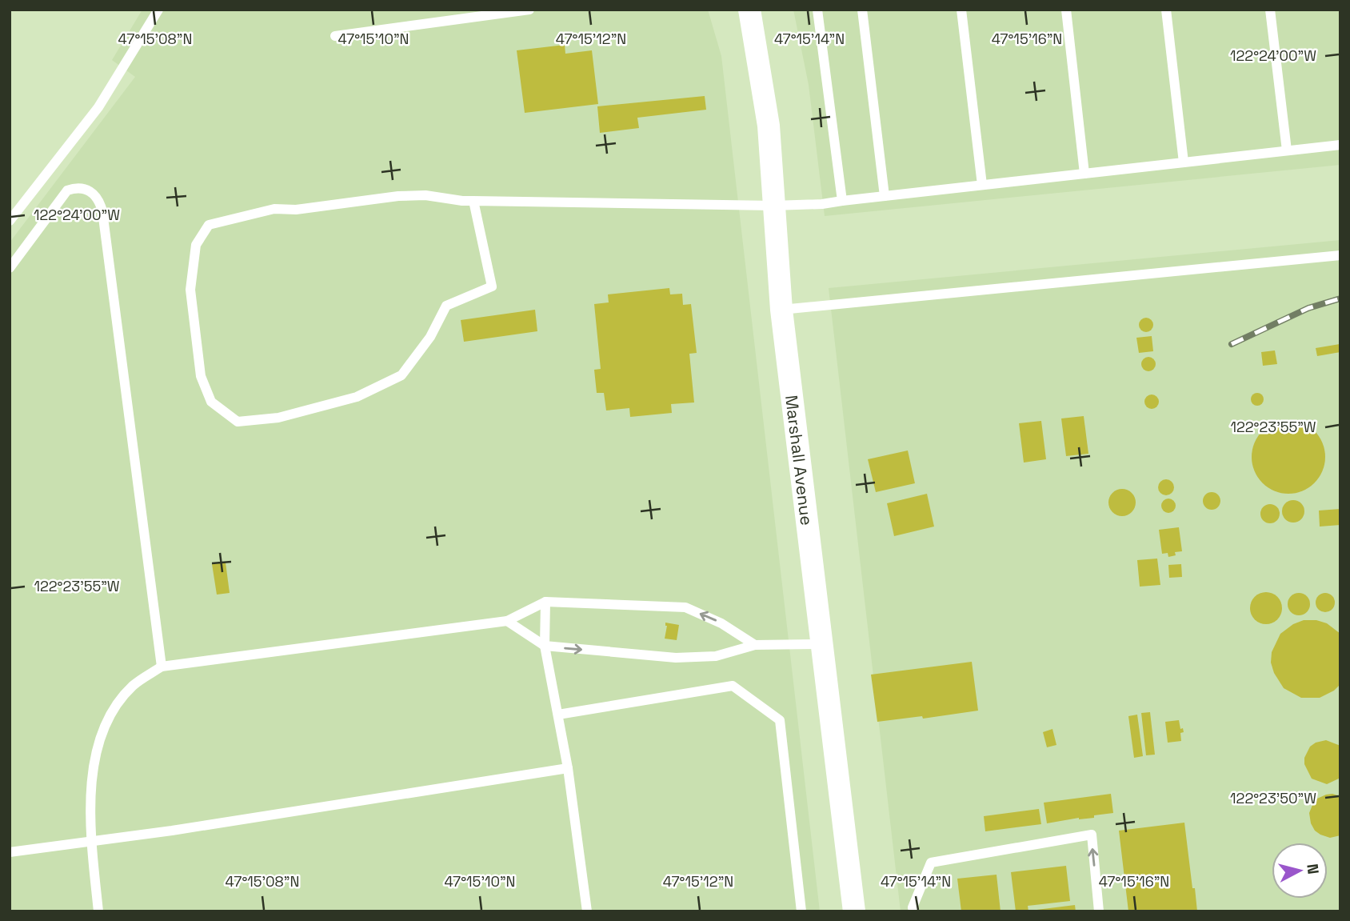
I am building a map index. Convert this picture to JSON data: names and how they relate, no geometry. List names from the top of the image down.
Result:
{
  "streets": {
    "street": ["Marshall Avenue"]
  },
  "north": "right",
  "coordinates": [
    "47°15'08\"N",
    "47°15'10\"N",
    "47°15'12\"N",
    "47°15'14\"N",
    "47°15'16\"N",
    "122°24'00\"W",
    "122°23'55\"W",
    "122°23'50\"W"
  ]
}
